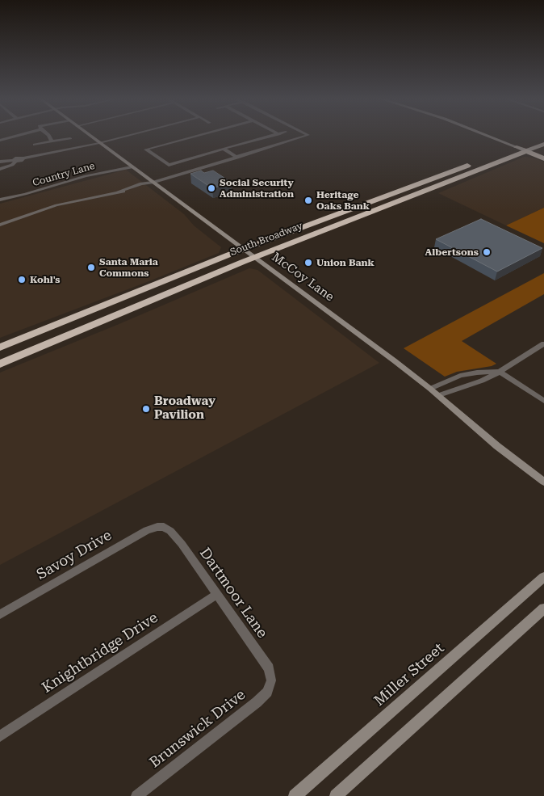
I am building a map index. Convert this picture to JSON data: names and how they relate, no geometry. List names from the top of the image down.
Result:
{
  "streets": {
    "highway": ["South Broadway"],
    "street": [
      "Country Lane",
      "McCoy Lane",
      "Savoy Drive",
      "Dartmoor Lane",
      "Knightbridge Drive",
      "Miller Street",
      "Brunswick Drive"
    ]
  },
  "crossings": [
    ["Country Lane", "McCoy Lane"],
    ["South Broadway", "McCoy Lane"],
    ["Savoy Drive", "Dartmoor Lane"],
    ["Dartmoor Lane", "Knightbridge Drive"],
    ["Dartmoor Lane", "Brunswick Drive"]
  ],
  "places": [
    "Social Security Administration",
    "Heritage Oaks Bank",
    "Albertsons",
    "Union Bank",
    "Santa Maria Commons",
    "Kohl's",
    "Broadway Pavilion"
  ]
}
